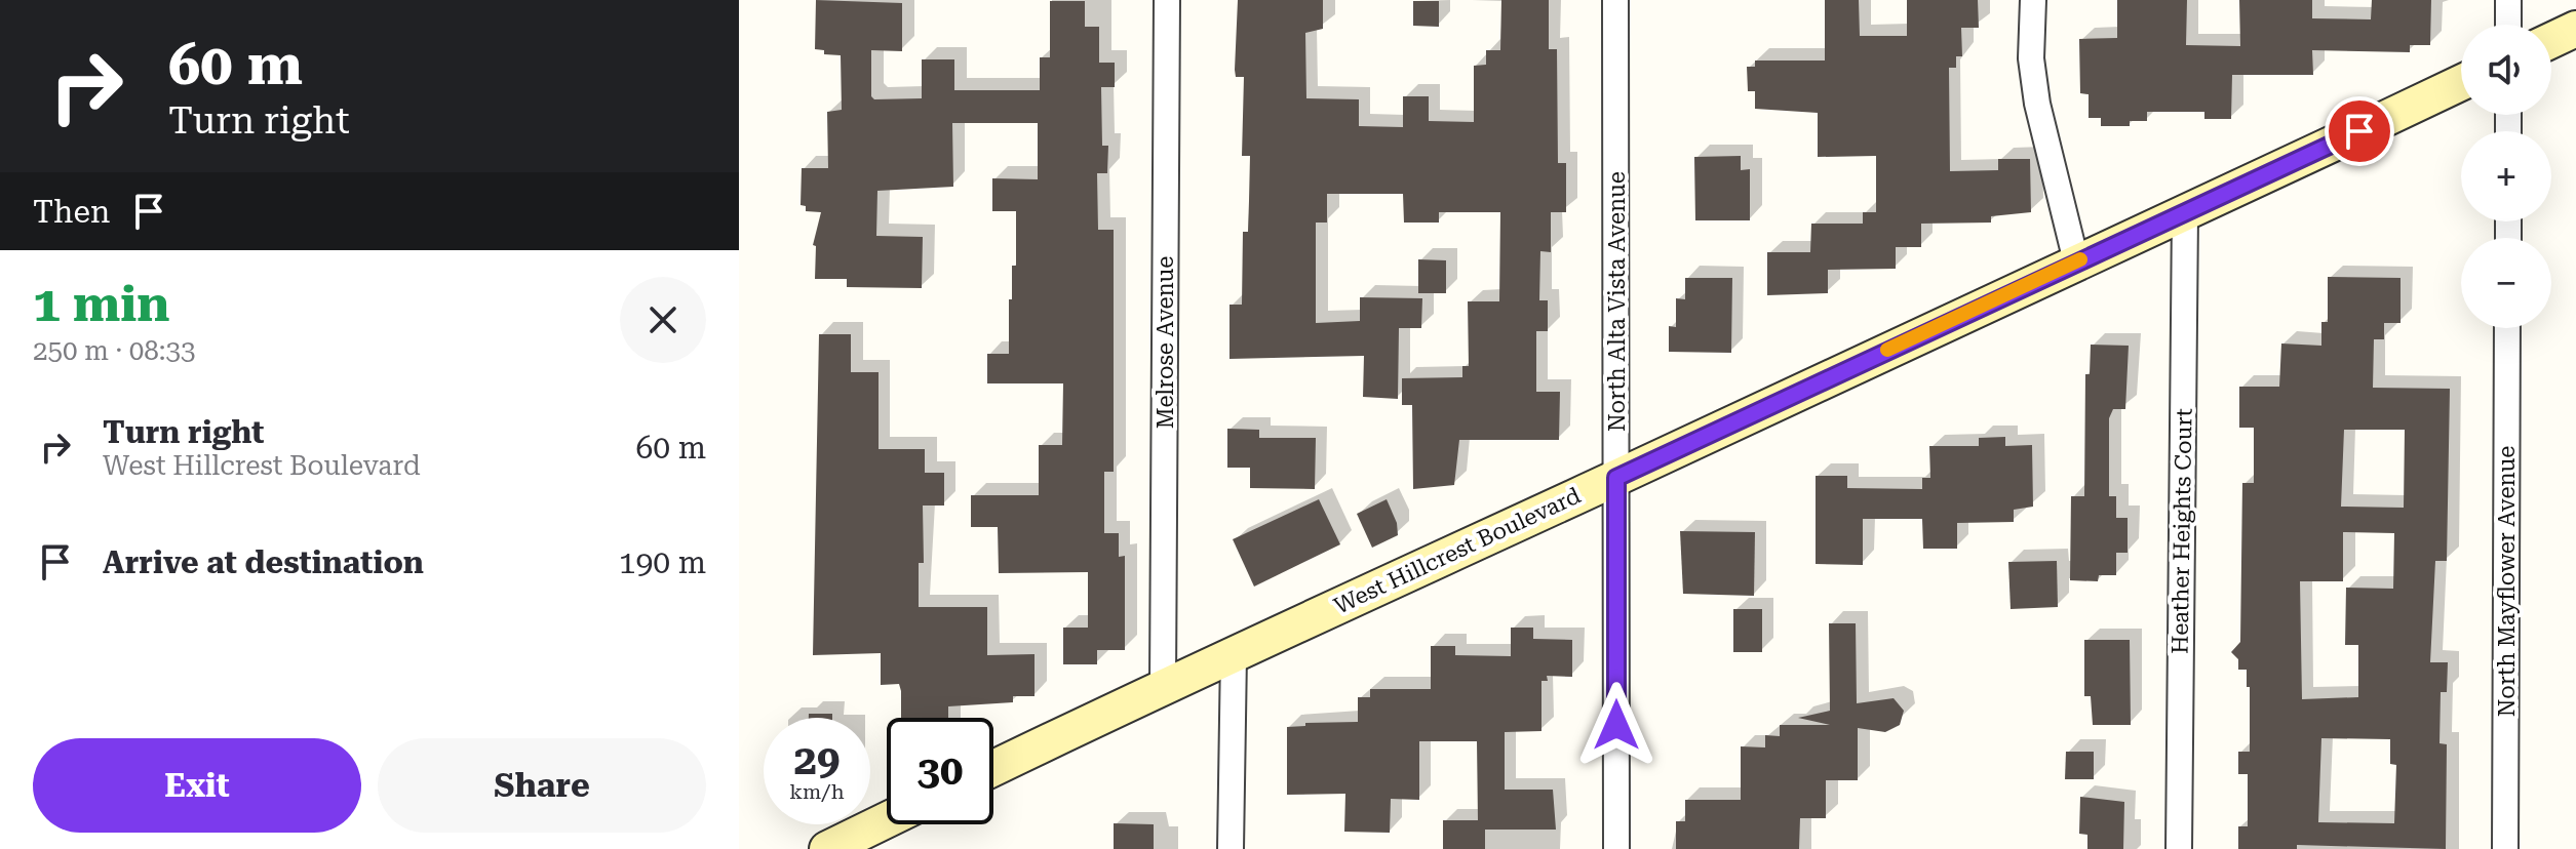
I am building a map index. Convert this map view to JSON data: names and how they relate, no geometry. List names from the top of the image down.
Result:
{
  "streets": {
    "street": [
      "North Alta Vista Avenue",
      "Melrose Avenue",
      "Heather Heights Court",
      "West Hillcrest Boulevard",
      "North Mayflower Avenue"
    ]
  },
  "crossings": [
    ["North Alta Vista Avenue", "West Hillcrest Boulevard"],
    ["Melrose Avenue", "West Hillcrest Boulevard"],
    ["Heather Heights Court", "West Hillcrest Boulevard"]
  ],
  "page": {
    "turn": ["60 m", "Turn right"],
    "map_buttons": ["+", "−"],
    "then": "Then",
    "heading": ["1 min", "250 m · 08:33"],
    "list": [
      {
        "name": "Turn right",
        "note": "West Hillcrest Boulevard",
        "value": "60 m"
      },
      {
        "name": "Arrive at destination",
        "value": "190 m"
      }
    ],
    "speed": "29 km/h",
    "limit": "30",
    "buttons": ["Exit", "Share"]
  }
}
